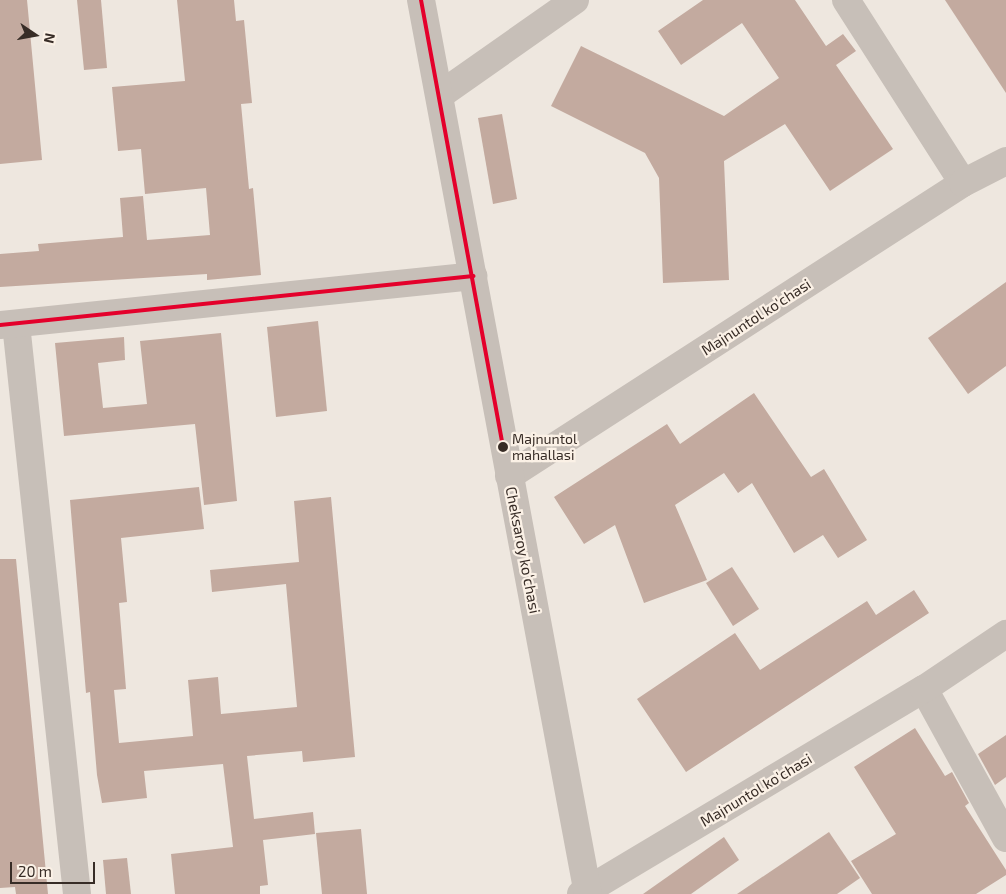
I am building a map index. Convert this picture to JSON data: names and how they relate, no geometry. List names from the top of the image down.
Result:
{
  "streets": {
    "street": ["Majnuntol ko'chasi", "Cheksaroy koʻchasi"]
  },
  "crossings": [
    ["Majnuntol ko'chasi", "Cheksaroy koʻchasi"]
  ],
  "places": ["Majnuntol mahallasi"],
  "scale_bar": "20 m",
  "north": "right"
}
